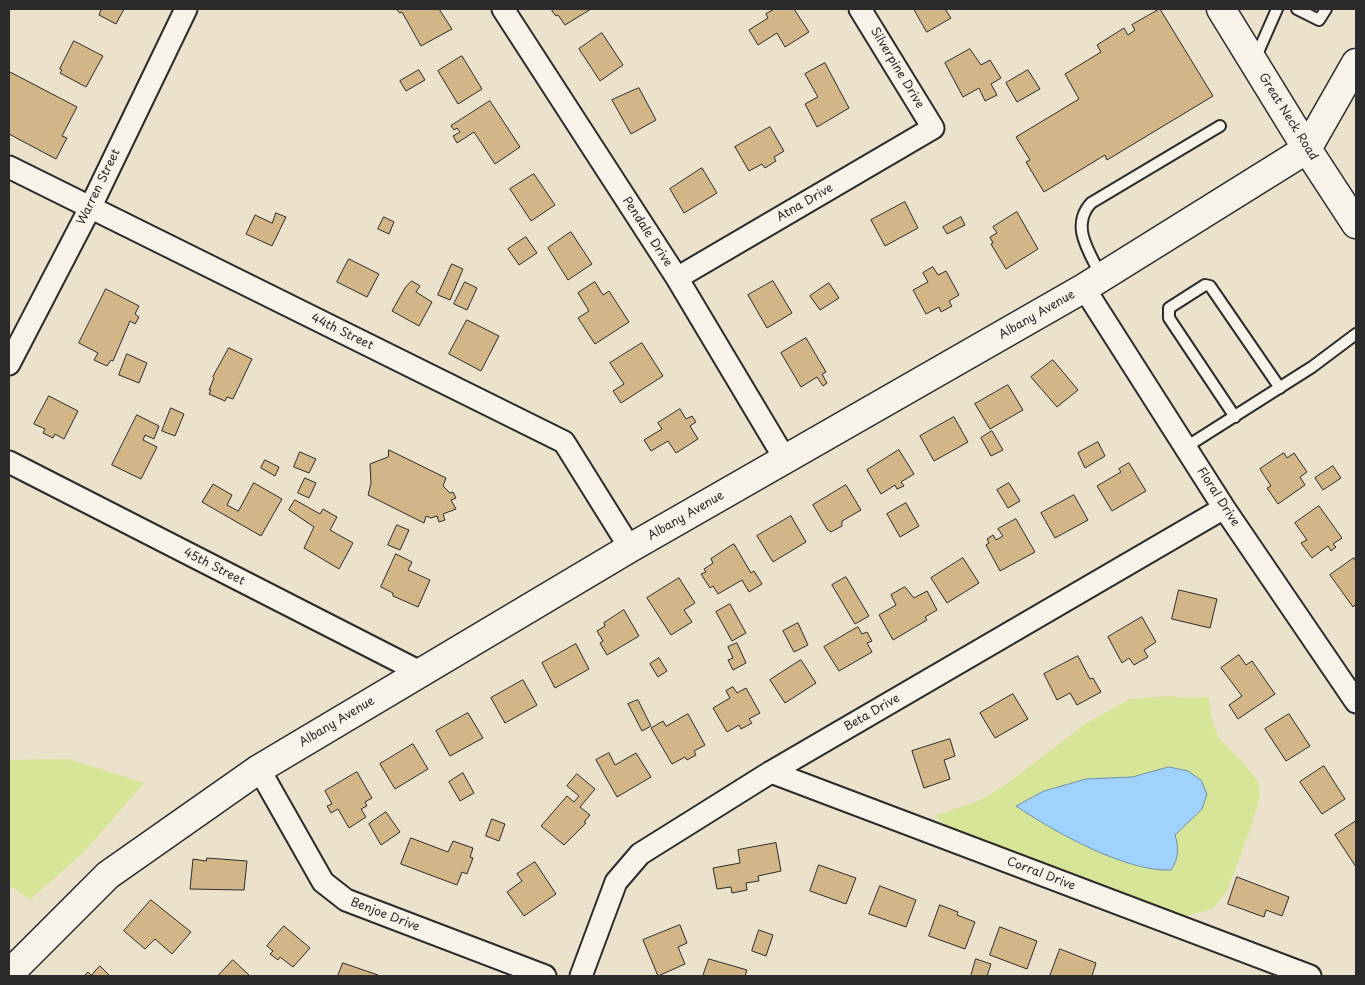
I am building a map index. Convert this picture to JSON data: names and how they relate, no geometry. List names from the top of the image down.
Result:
{
  "streets": {
    "street": [
      "Silverpine Drive",
      "Great Neck Road",
      "Warren Street",
      "Atna Drive",
      "Pendale Drive",
      "Albany Avenue",
      "44th Street",
      "Floral Drive",
      "45th Street",
      "Beta Drive",
      "Corral Drive",
      "Benjoe Drive"
    ]
  },
  "crossings": [
    ["Silverpine Drive", "Atna Drive"],
    ["Great Neck Road", "Albany Avenue"],
    ["Warren Street", "44th Street"],
    ["Atna Drive", "Pendale Drive"],
    ["Pendale Drive", "Albany Avenue"],
    ["Albany Avenue", "44th Street"],
    ["Albany Avenue", "Floral Drive"],
    ["Albany Avenue", "45th Street"],
    ["Albany Avenue", "Benjoe Drive"],
    ["Floral Drive", "Beta Drive"],
    ["Beta Drive", "Corral Drive"]
  ]
}
